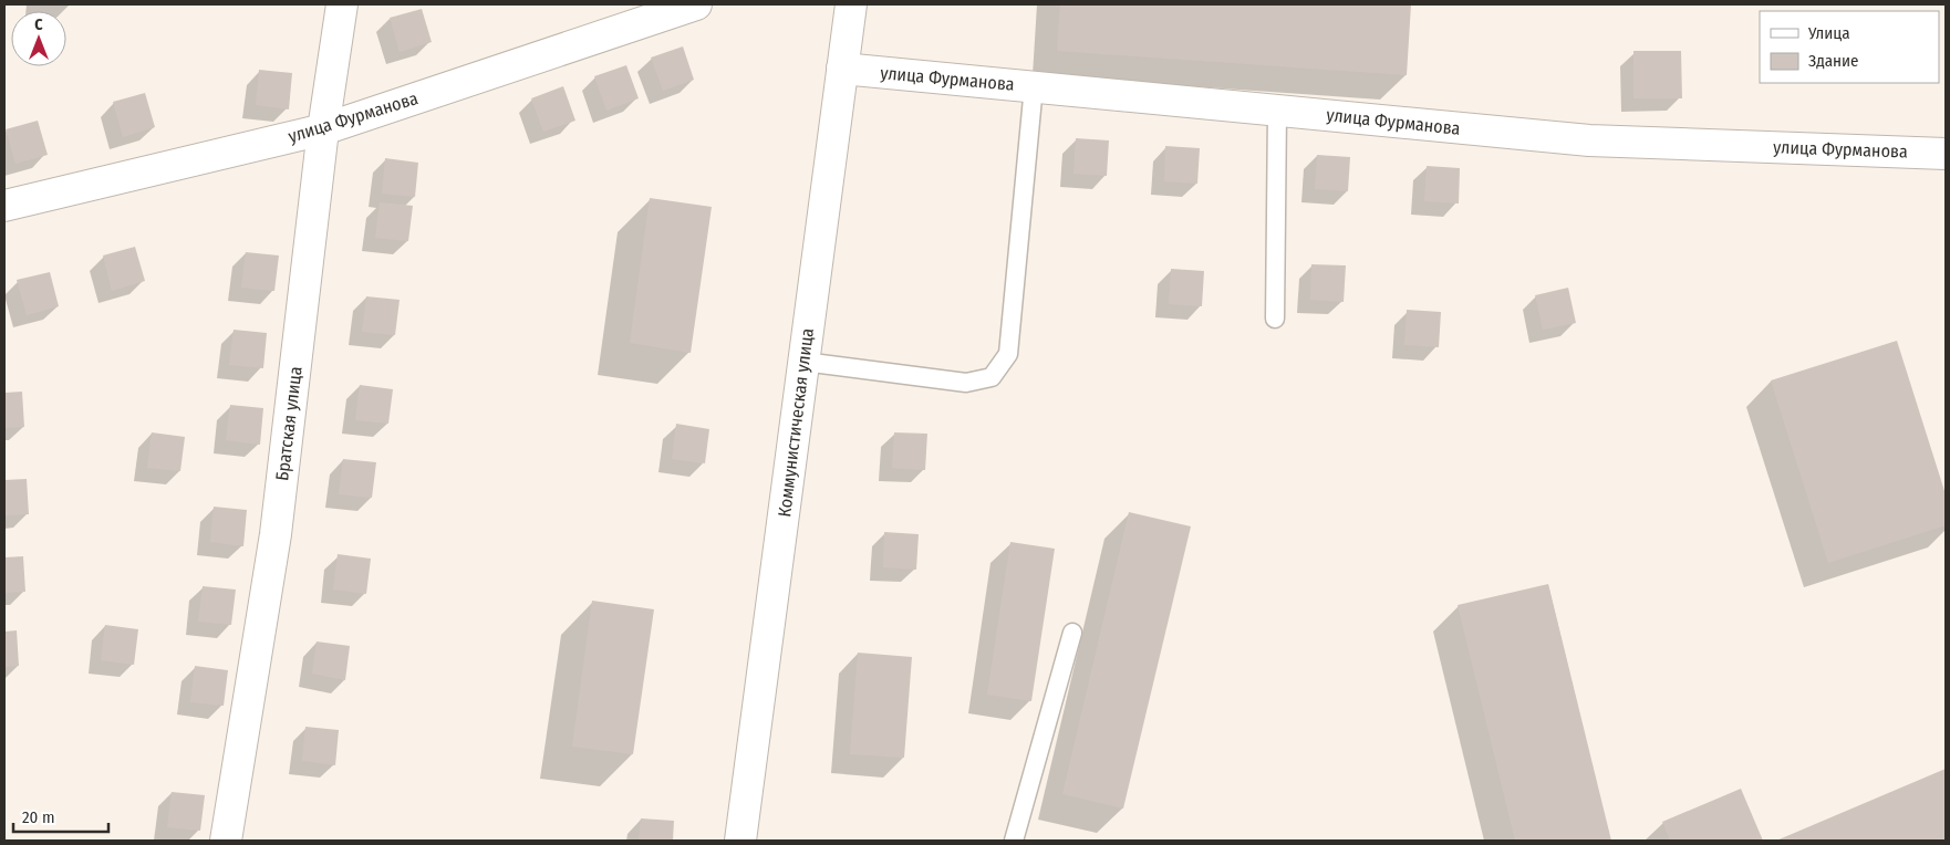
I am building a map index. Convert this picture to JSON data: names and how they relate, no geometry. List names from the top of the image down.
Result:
{
  "streets": {
    "street": ["улица Фурманова", "Коммунистическая улица", "Братская улица"]
  },
  "crossings": [
    ["улица Фурманова", "Коммунистическая улица"],
    ["улица Фурманова", "Братская улица"]
  ],
  "legend": ["Улица", "Здание"],
  "scale_bar": "20 m",
  "north": "top"
}
